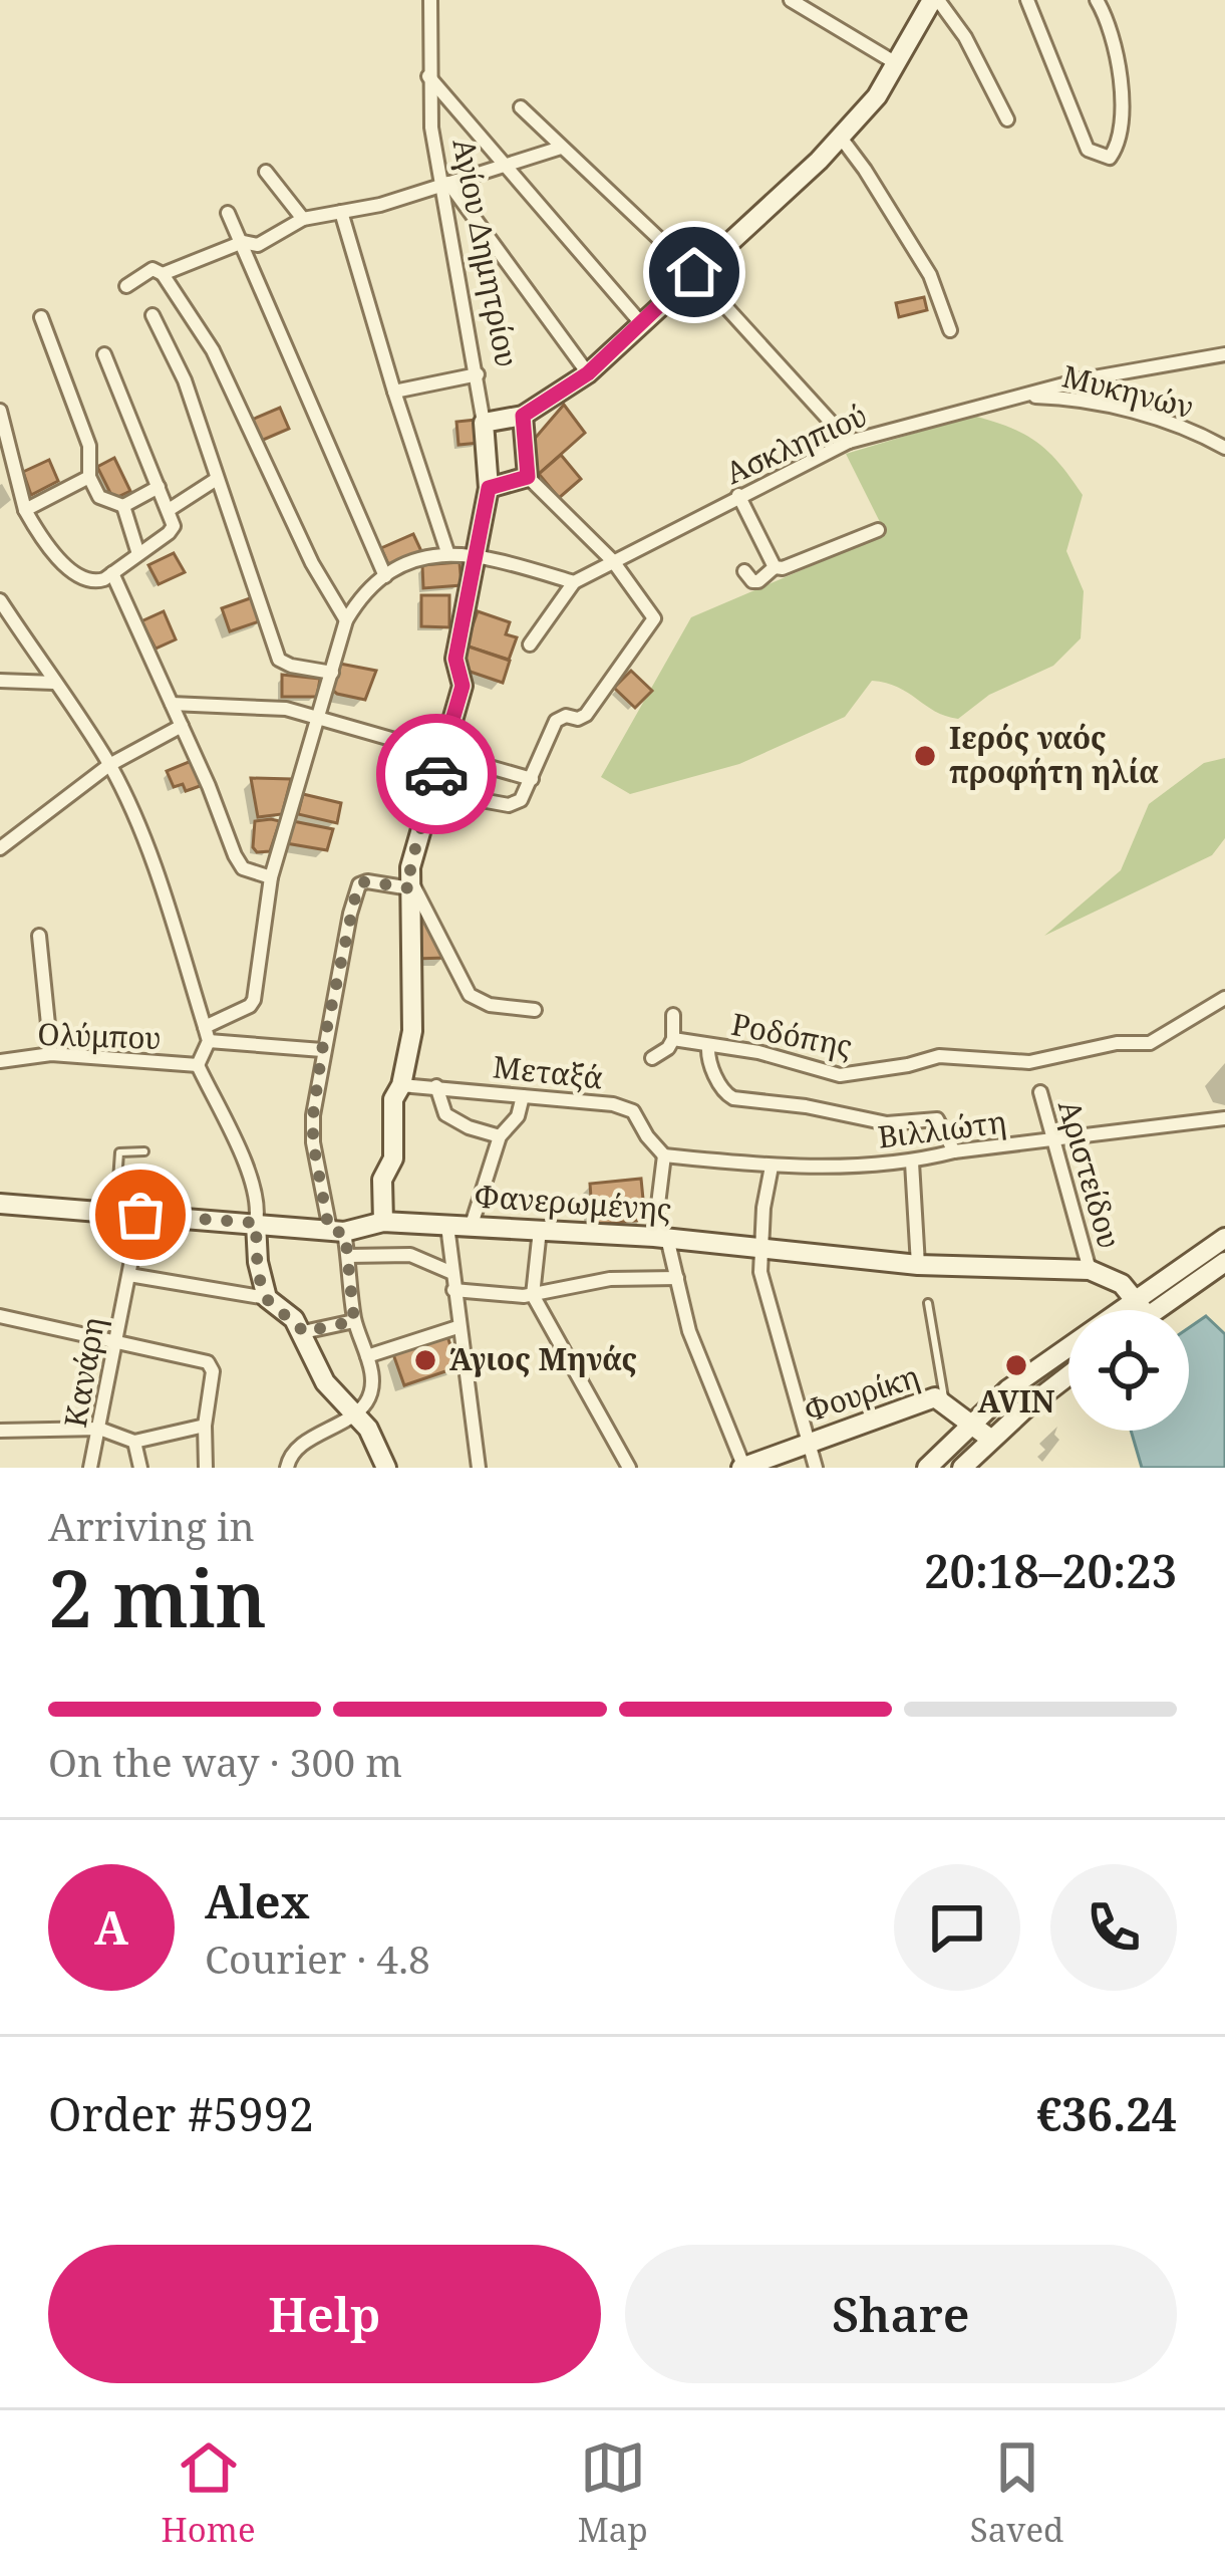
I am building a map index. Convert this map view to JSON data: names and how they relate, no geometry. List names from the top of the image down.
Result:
{
  "streets": {
    "main road": ["Αγίου Δημητρίου", "Φανερωμένης", "Φουρίκη"],
    "street": [
      "Μυκηνών",
      "Ασκληπιού",
      "Ροδόπης",
      "Ολύμπου",
      "Μεταξά",
      "Βιλλιώτη",
      "Αριστείδου",
      "Κανάρη"
    ]
  },
  "crossings": [
    ["Αγίου Δημητρίου", "Μεταξά"],
    ["Αγίου Δημητρίου", "Φανερωμένης"],
    ["Μυκηνών", "Ασκληπιού"],
    ["Μεταξά", "Βιλλιώτη"],
    ["Βιλλιώτη", "Αριστείδου"],
    ["Αριστείδου", "Φανερωμένης"],
    ["Φανερωμένης", "Κανάρη"]
  ],
  "places": ["Ιερός ναός προφήτη ηλία", "Άγιος Μηνάς", "AVIN"],
  "page": {
    "heading": ["2 min", "Arriving in", "20:18–20:23"],
    "panel": [
      "Alex",
      "Courier · 4.8",
      "Order #5992",
      "€36.24"
    ],
    "bar": "On the way · 300 m",
    "round": "A",
    "buttons": ["Help", "Share"],
    "tabs": ["Home", "Map", "Saved"]
  }
}
